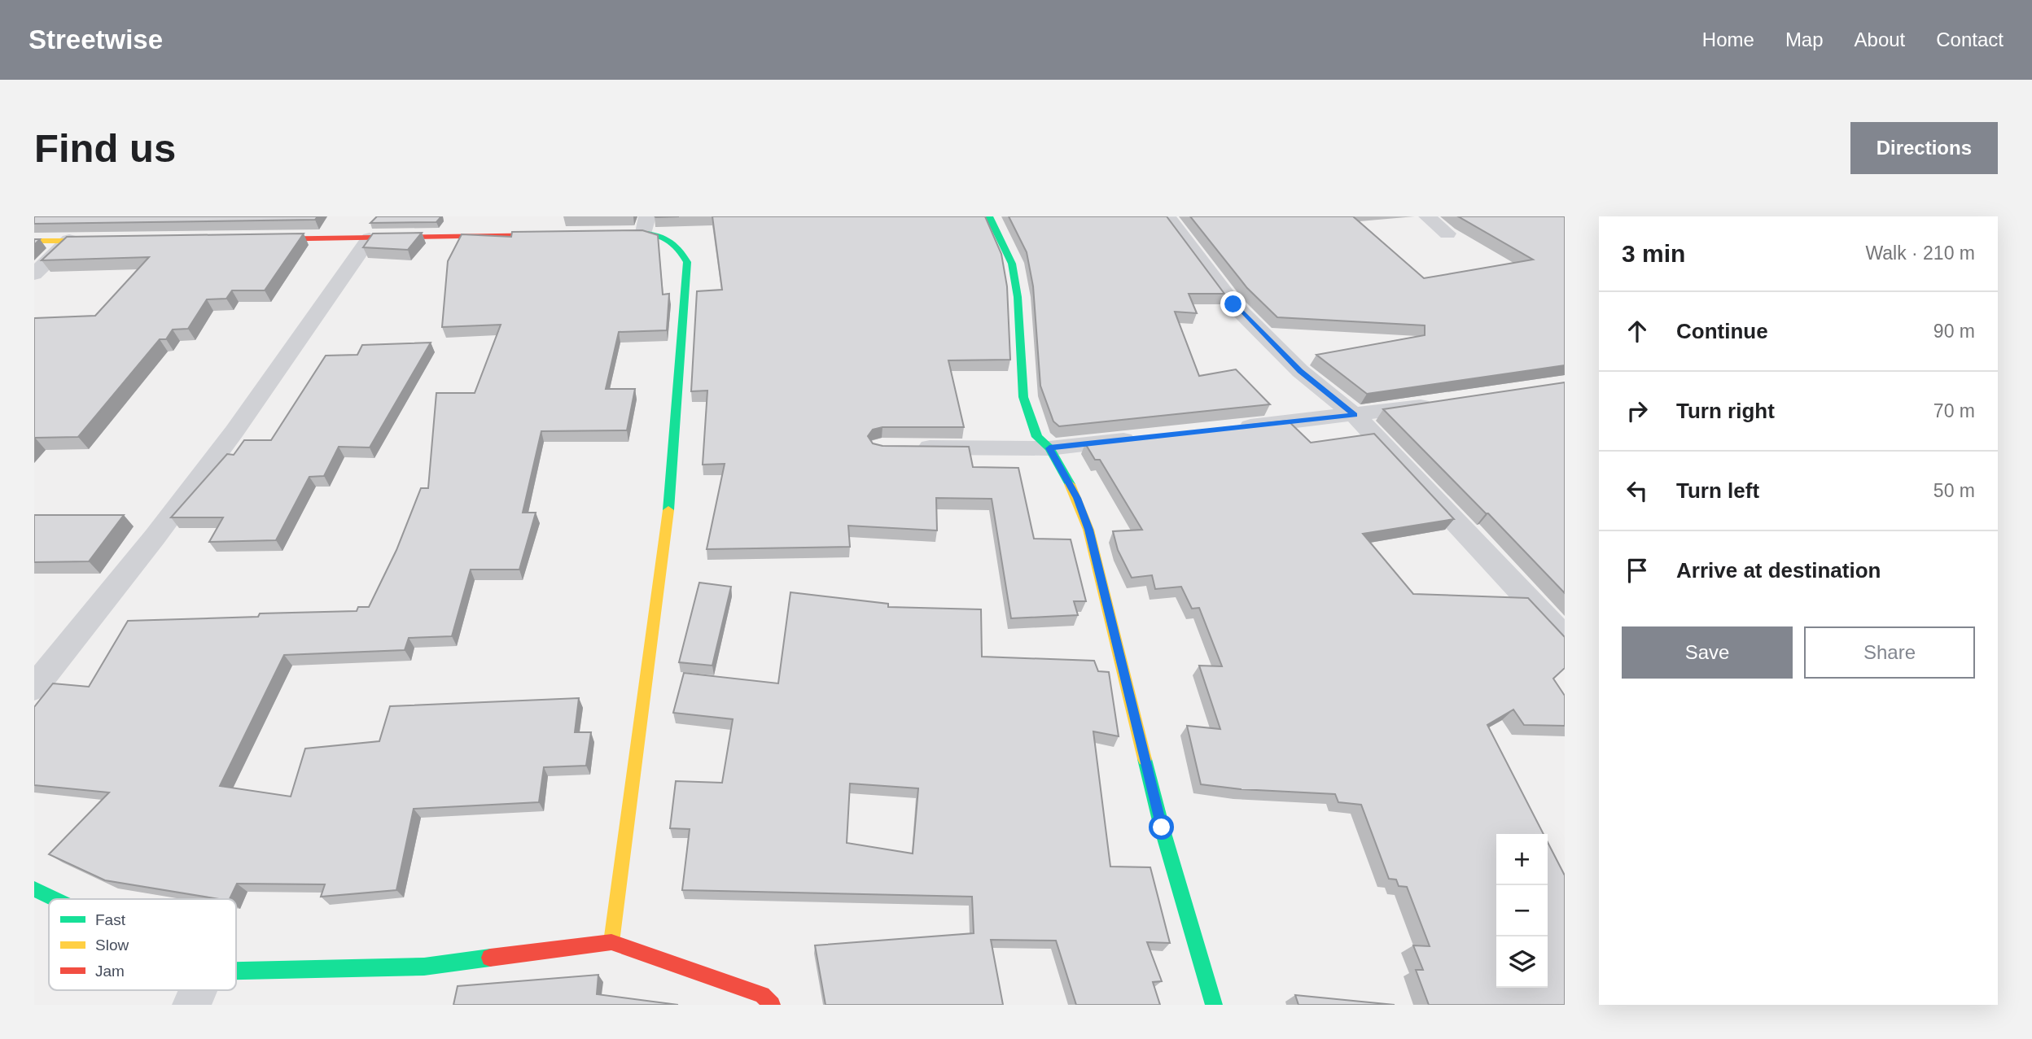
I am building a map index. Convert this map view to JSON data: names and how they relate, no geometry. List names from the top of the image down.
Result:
{
  "legend": ["Fast", "Slow", "Jam"],
  "page": {
    "header": "Streetwise",
    "nav": [
      "Home",
      "Map",
      "About",
      "Contact"
    ],
    "buttons": [
      "Directions",
      ["Save", "Share"]
    ],
    "title": "Find us",
    "heading": ["3 min", "Walk · 210 m"],
    "list": [
      ["Continue", "90 m"],
      ["Turn right", "70 m"],
      ["Turn left", "50 m"],
      "Arrive at destination"
    ],
    "map_buttons": ["+", "−"]
  }
}
